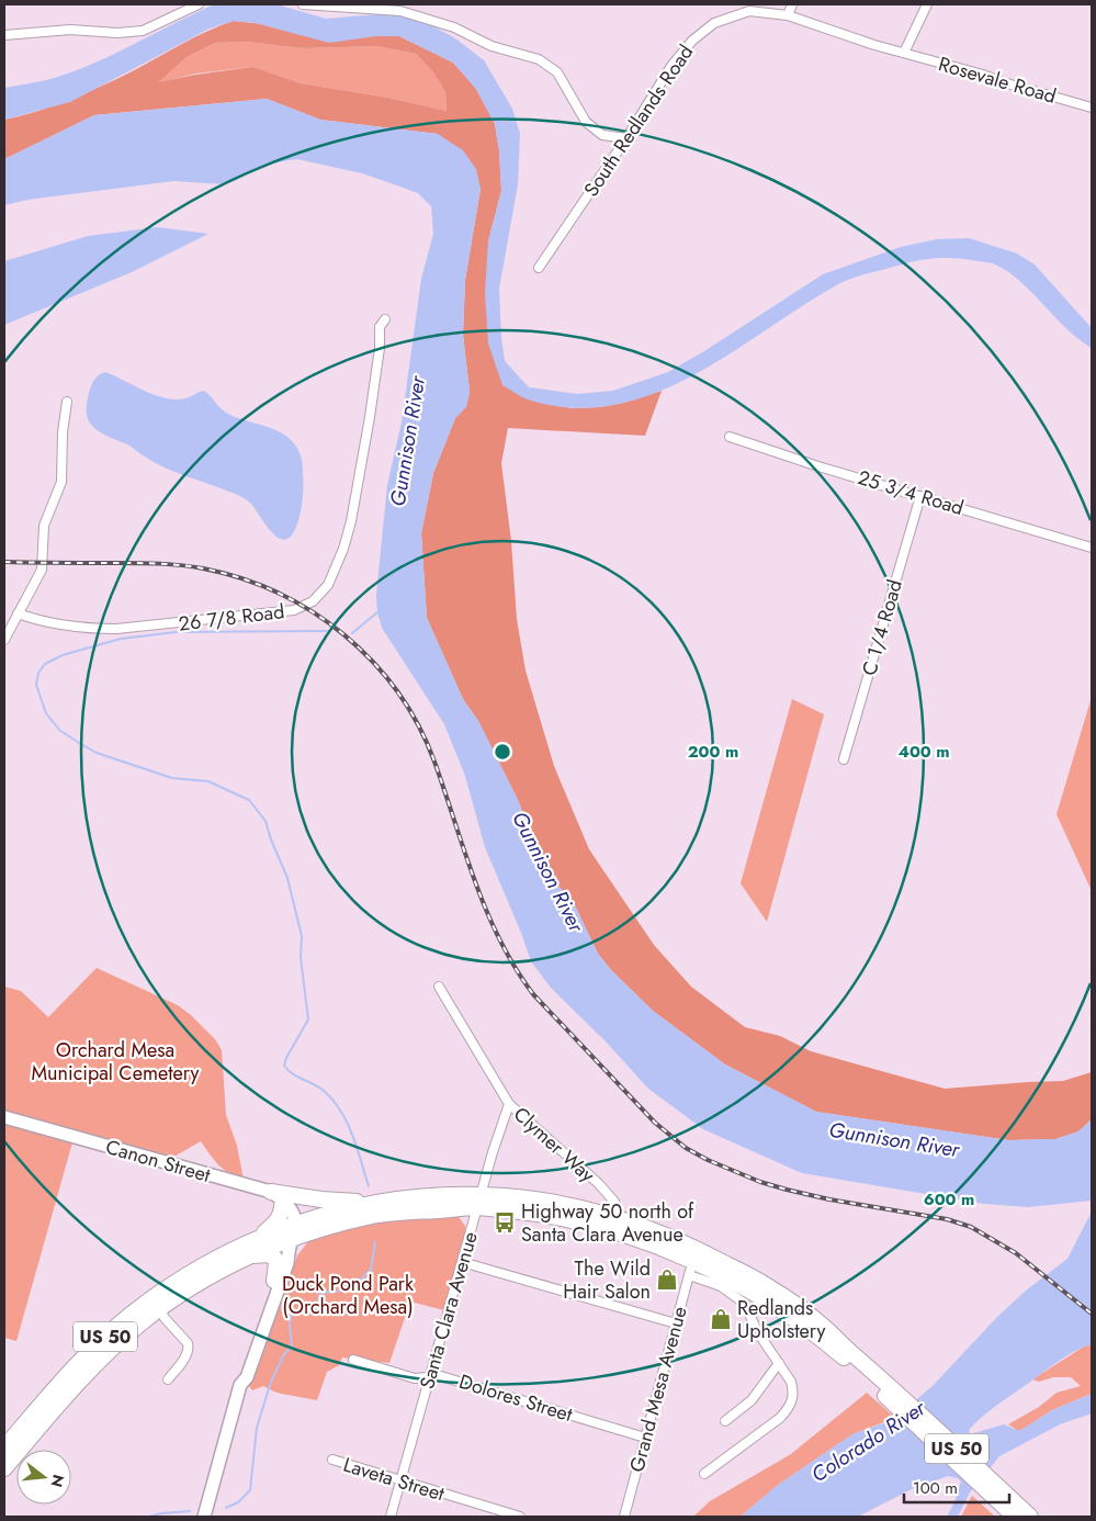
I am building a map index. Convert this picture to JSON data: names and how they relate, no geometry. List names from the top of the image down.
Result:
{
  "streets": {
    "highway": ["US 50"],
    "main road": ["Canon Street"],
    "street": [
      "Rosevale Road",
      "South Redlands Road",
      "25 3/4 Road",
      "26 7/8 Road",
      "C 1/4 Road",
      "Clymer Way",
      "Santa Clara Avenue",
      "Grand Mesa Avenue",
      "Dolores Street",
      "Laveta Street"
    ]
  },
  "crossings": [
    ["Rosevale Road", "South Redlands Road"],
    ["25 3/4 Road", "C 1/4 Road"],
    ["Clymer Way", "Santa Clara Avenue"],
    ["Clymer Way", "US 50"],
    ["Santa Clara Avenue", "US 50"],
    ["Santa Clara Avenue", "Dolores Street"],
    ["Santa Clara Avenue", "Laveta Street"],
    ["US 50", "Grand Mesa Avenue"],
    ["Grand Mesa Avenue", "Dolores Street"]
  ],
  "water": ["Gunnison River", "Colorado River"],
  "parks": ["Orchard Mesa Municipal Cemetery", "Duck Pond Park (Orchard Mesa)"],
  "places": {
    "bus stop": ["Highway 50 north of Santa Clara Avenue"],
    "shop": ["The Wild Hair Salon", "Redlands Upholstery"]
  },
  "scale_bar": "100 m",
  "north": "right",
  "rings": ["200 m", "400 m", "600 m"]
}
